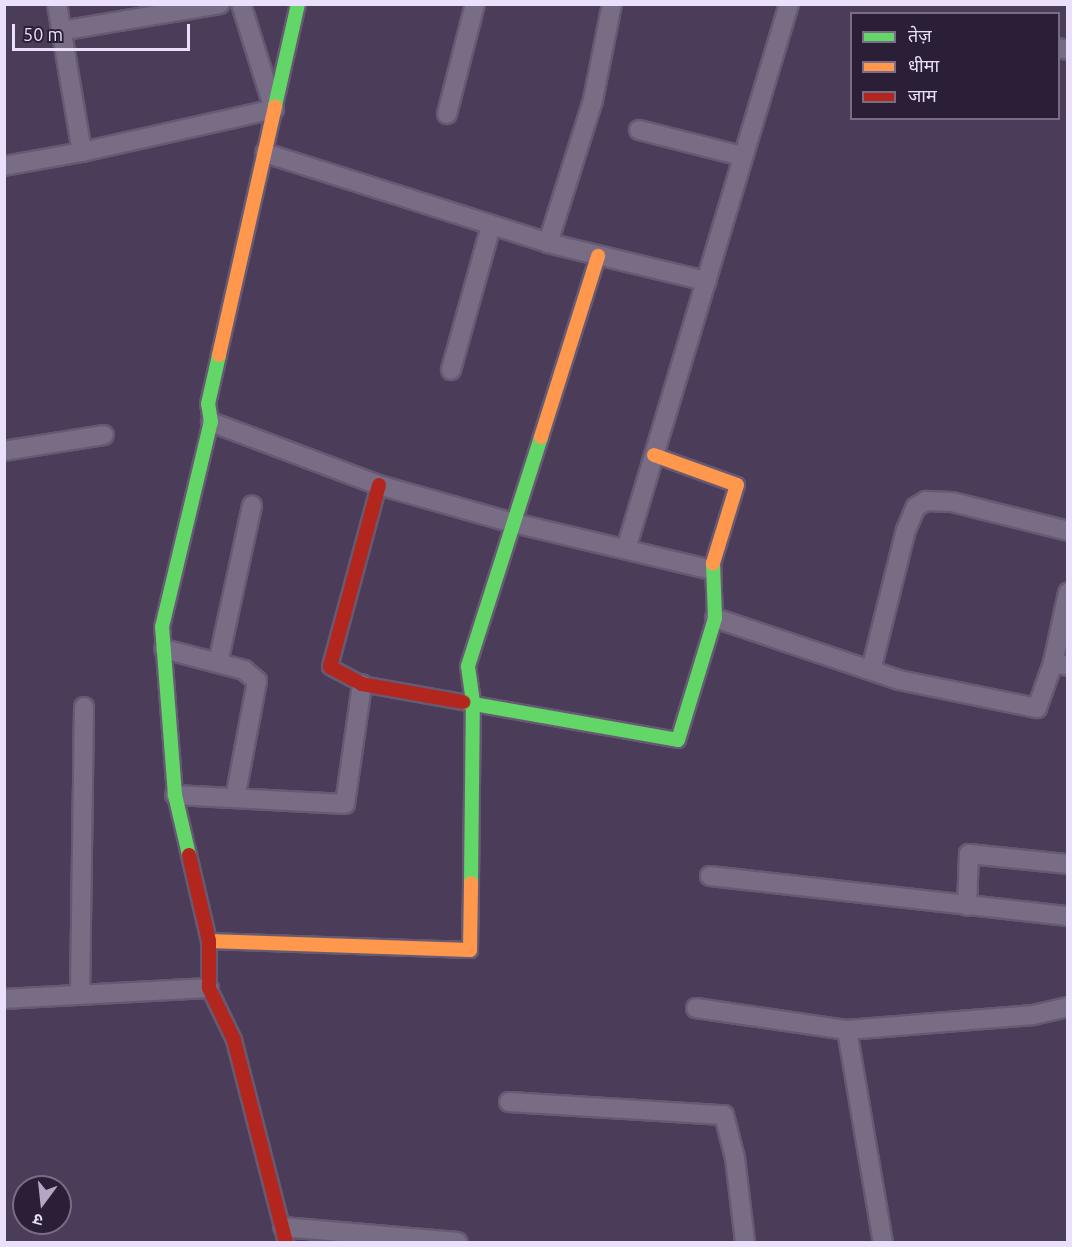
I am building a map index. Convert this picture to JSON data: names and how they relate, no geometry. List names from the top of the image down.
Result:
{
  "legend": ["तेज़", "धीमा", "जाम"],
  "scale_bar": "50 m",
  "north": "bottom"
}
